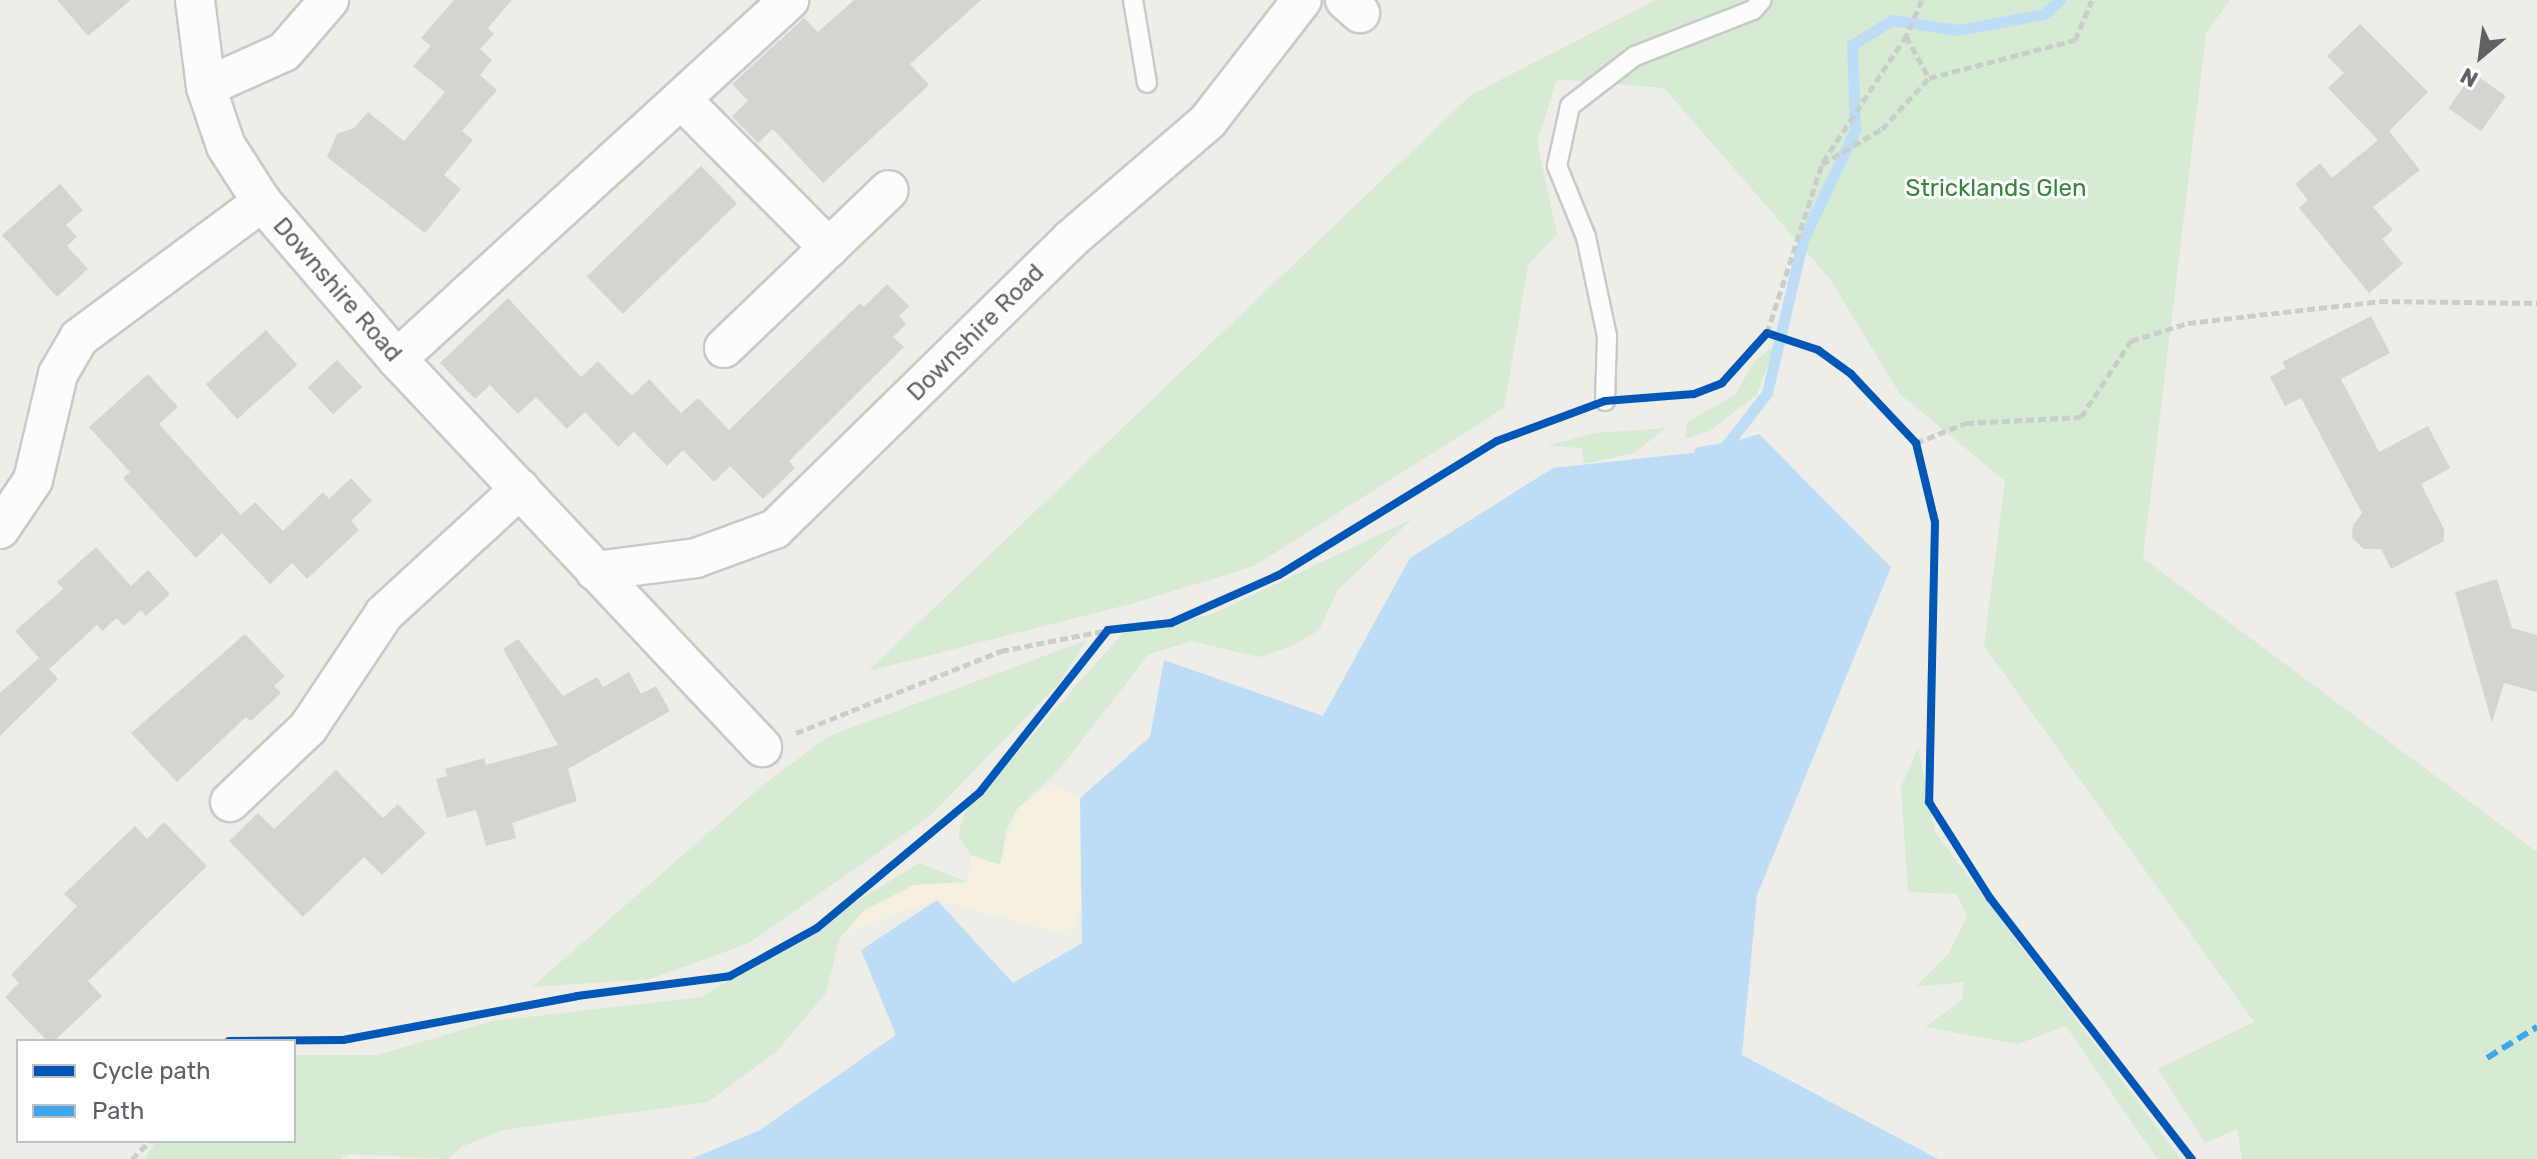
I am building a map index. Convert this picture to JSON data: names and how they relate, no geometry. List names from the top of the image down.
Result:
{
  "streets": {
    "street": ["Downshire Road"]
  },
  "parks": ["Stricklands Glen"],
  "legend": ["Cycle path", "Path"],
  "north": "bottom left"
}
